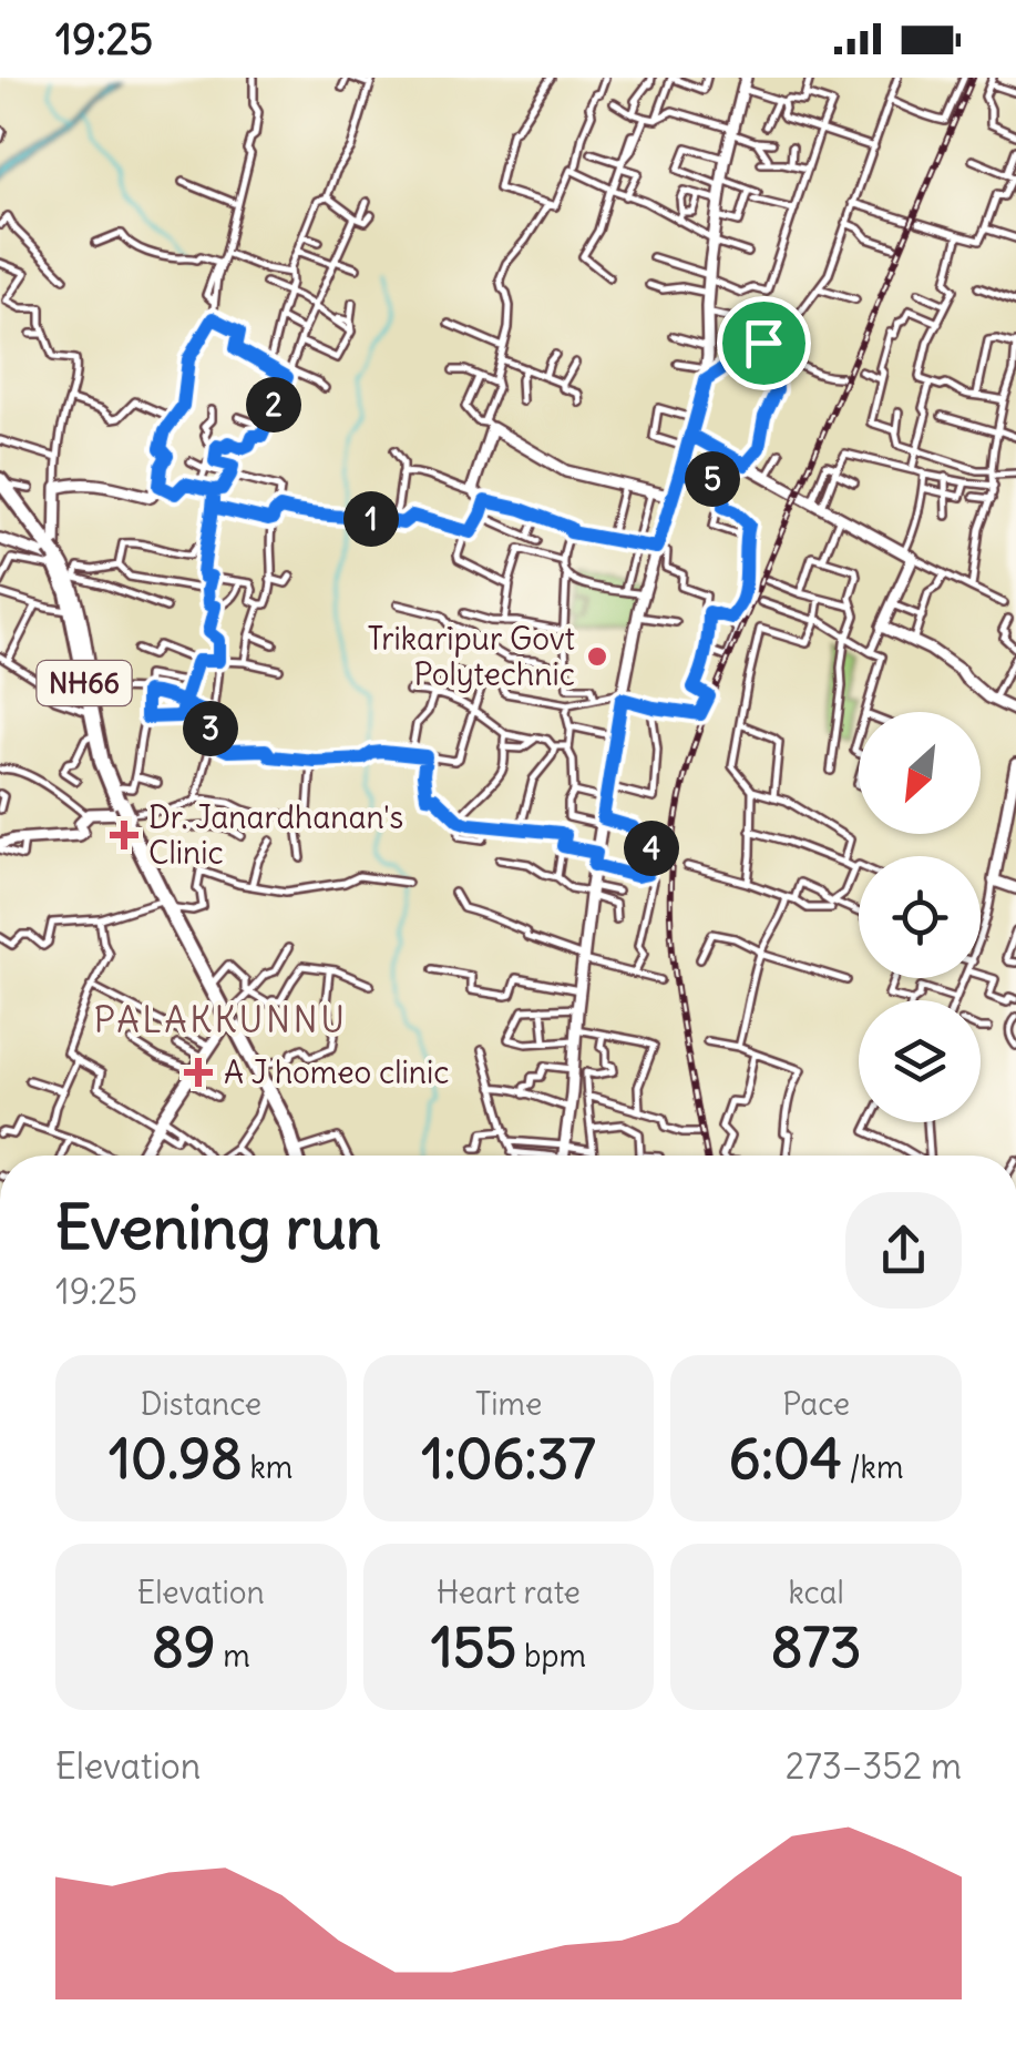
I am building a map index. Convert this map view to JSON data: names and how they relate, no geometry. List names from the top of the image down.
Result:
{
  "streets": {
    "highway": ["NH66"]
  },
  "districts": ["PALAKKUNNU"],
  "places": {
    "other": ["Trikaripur Govt Polytechnic"],
    "health": ["Dr. Janardhanan's Clinic", "A J homeo clinic"]
  },
  "north": "bottom left",
  "page": {
    "status": "19:25",
    "pins": [
      "2",
      "5",
      "1",
      "3",
      "4"
    ],
    "heading": ["Evening run", "19:25"],
    "stats": [
      ["Distance", "10.98 km"],
      ["Time", "1:06:37"],
      ["Pace", "6:04 /km"],
      ["Elevation", "89 m"],
      ["Heart rate", "155 bpm"],
      ["kcal", "873"]
    ],
    "chart": ["Elevation", "273–352 m"]
  }
}
